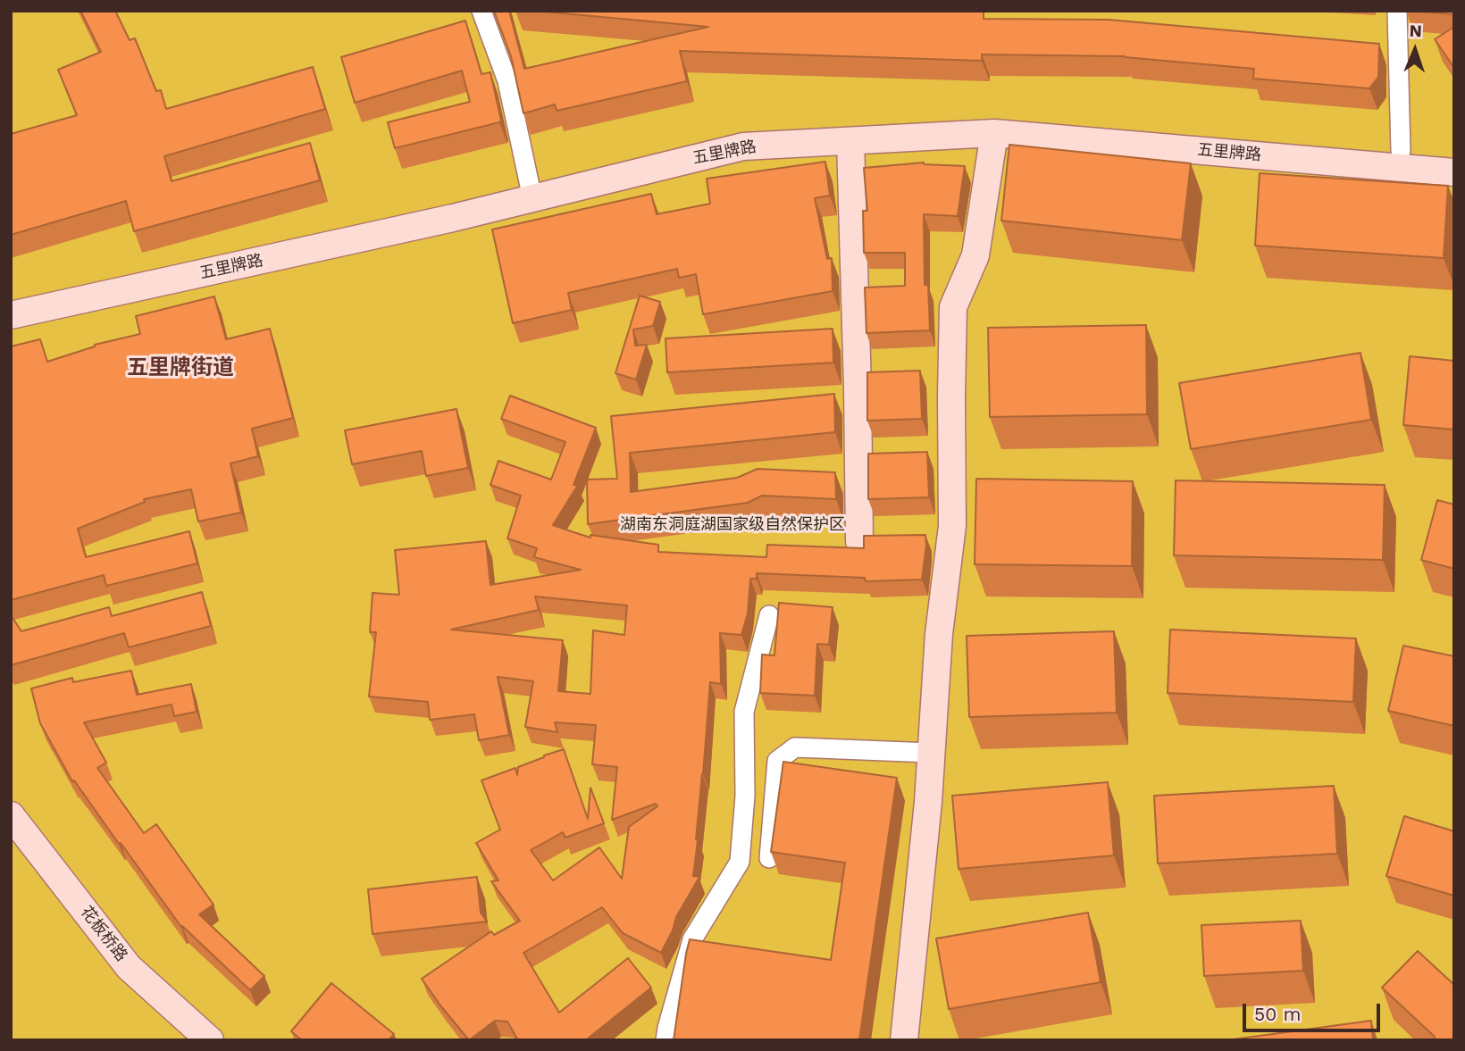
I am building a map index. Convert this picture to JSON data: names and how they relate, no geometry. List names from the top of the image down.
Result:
{
  "streets": {
    "main road": ["五里牌路", "花板桥路"]
  },
  "districts": ["五里牌街道"],
  "parks": ["湖南东洞庭湖国家级自然保护区"],
  "scale_bar": "50 m",
  "north": "top"
}
